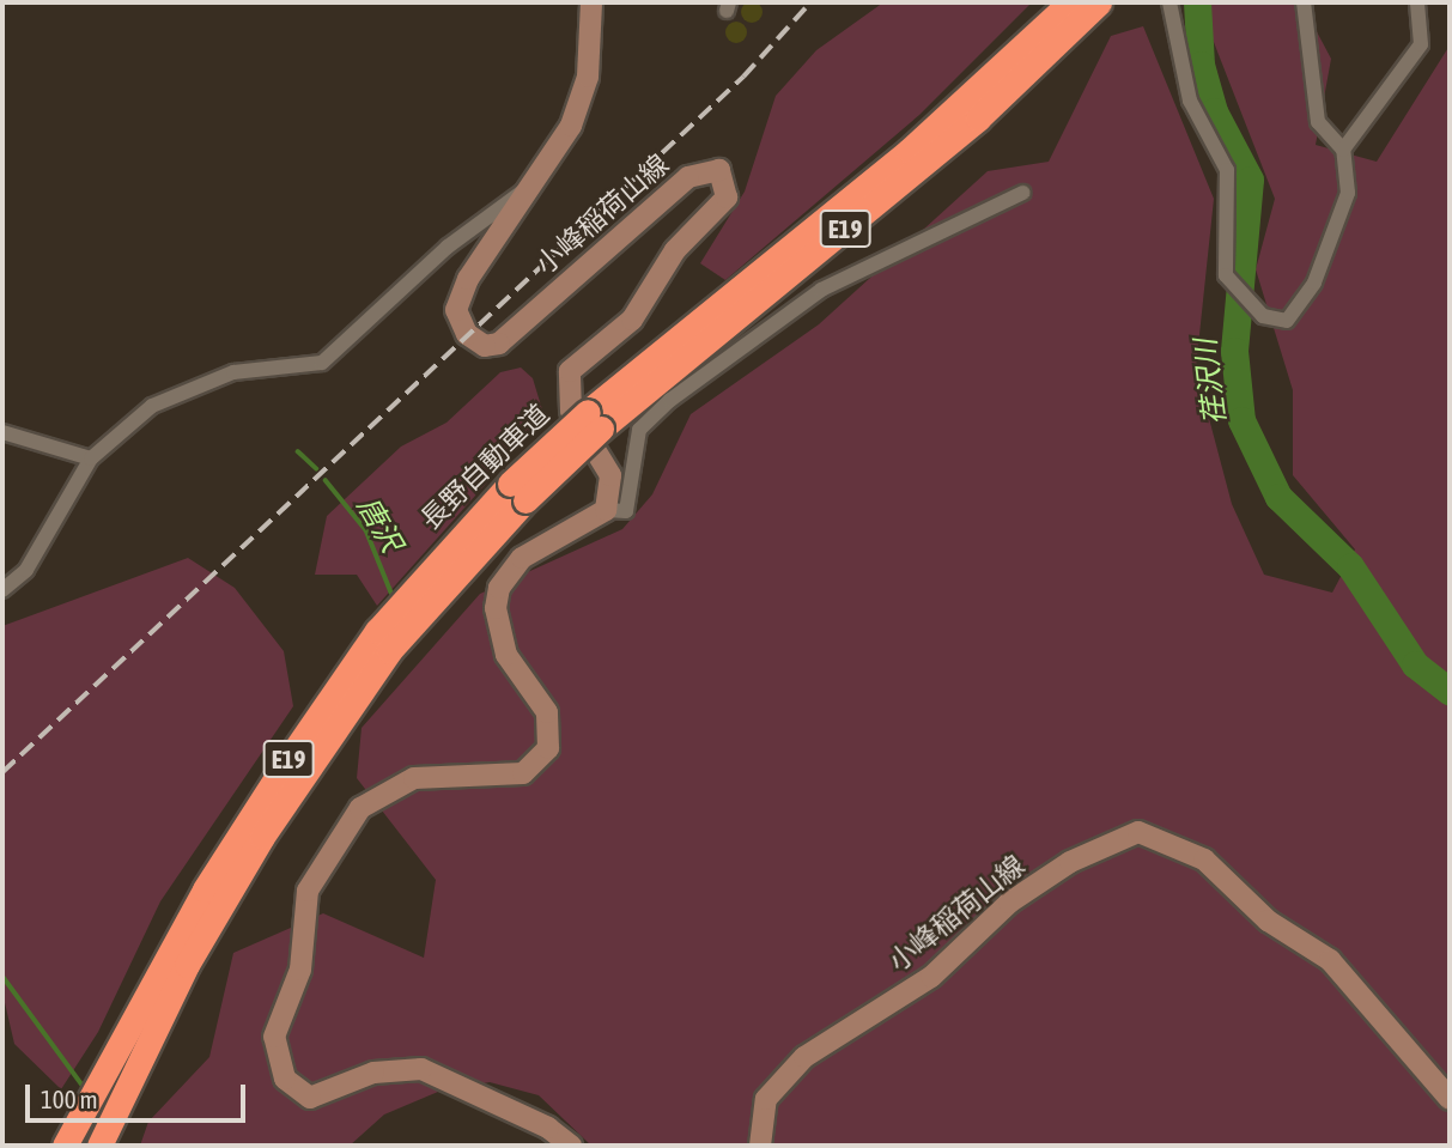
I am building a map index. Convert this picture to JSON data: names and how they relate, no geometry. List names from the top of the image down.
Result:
{
  "streets": {
    "highway": ["E19", "長野自動車道"],
    "main road": ["小峰稲荷山線"]
  },
  "water": ["荏沢川", "唐沢"],
  "scale_bar": "100 m"
}
